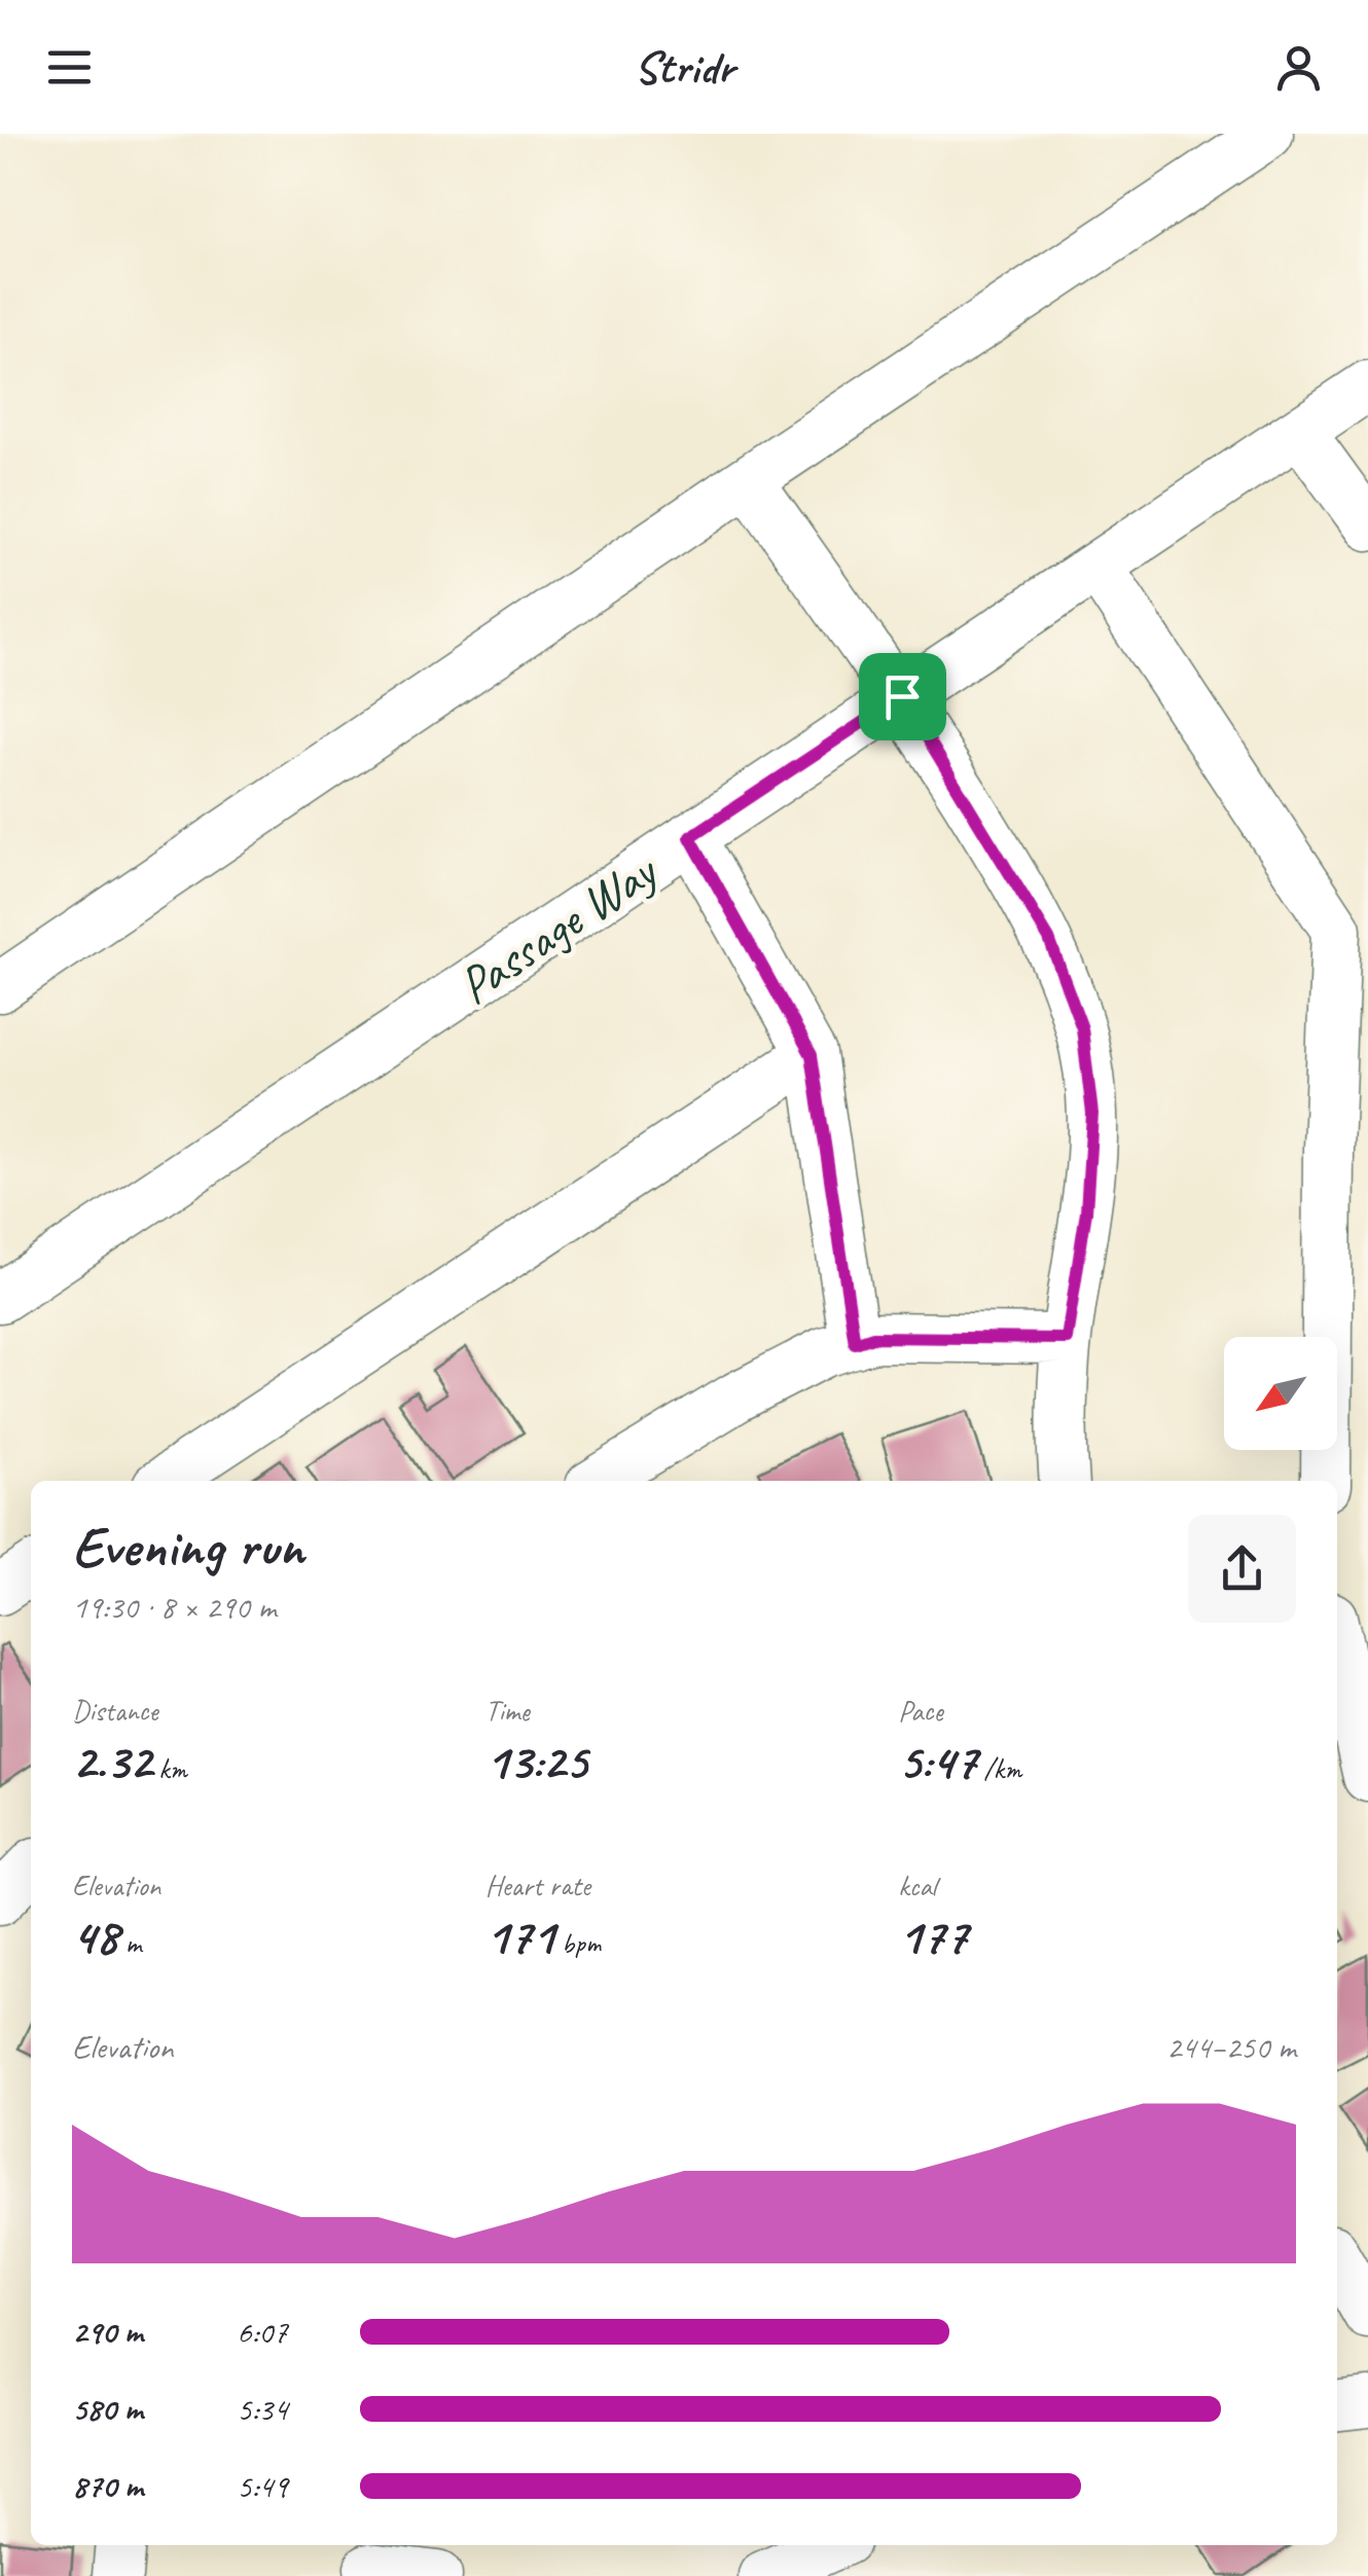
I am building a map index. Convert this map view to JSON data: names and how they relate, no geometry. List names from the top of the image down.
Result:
{
  "streets": {
    "street": ["Passage Way"]
  },
  "north": "bottom left",
  "page": {
    "header": "Stridr",
    "heading": ["Evening run", "19:30 · 8 × 290 m"],
    "stats": [
      ["Distance", "2.32 km"],
      ["Time", "13:25"],
      ["Pace", "5:47 /km"],
      ["Elevation", "48 m"],
      ["Heart rate", "171 bpm"],
      ["kcal", "177"]
    ],
    "chart": ["Elevation", "244–250 m"],
    "list": [
      {
        "name": "290 m",
        "note": "6:07"
      },
      {
        "name": "580 m",
        "note": "5:34"
      },
      {
        "name": "870 m",
        "note": "5:49"
      }
    ]
  }
}
